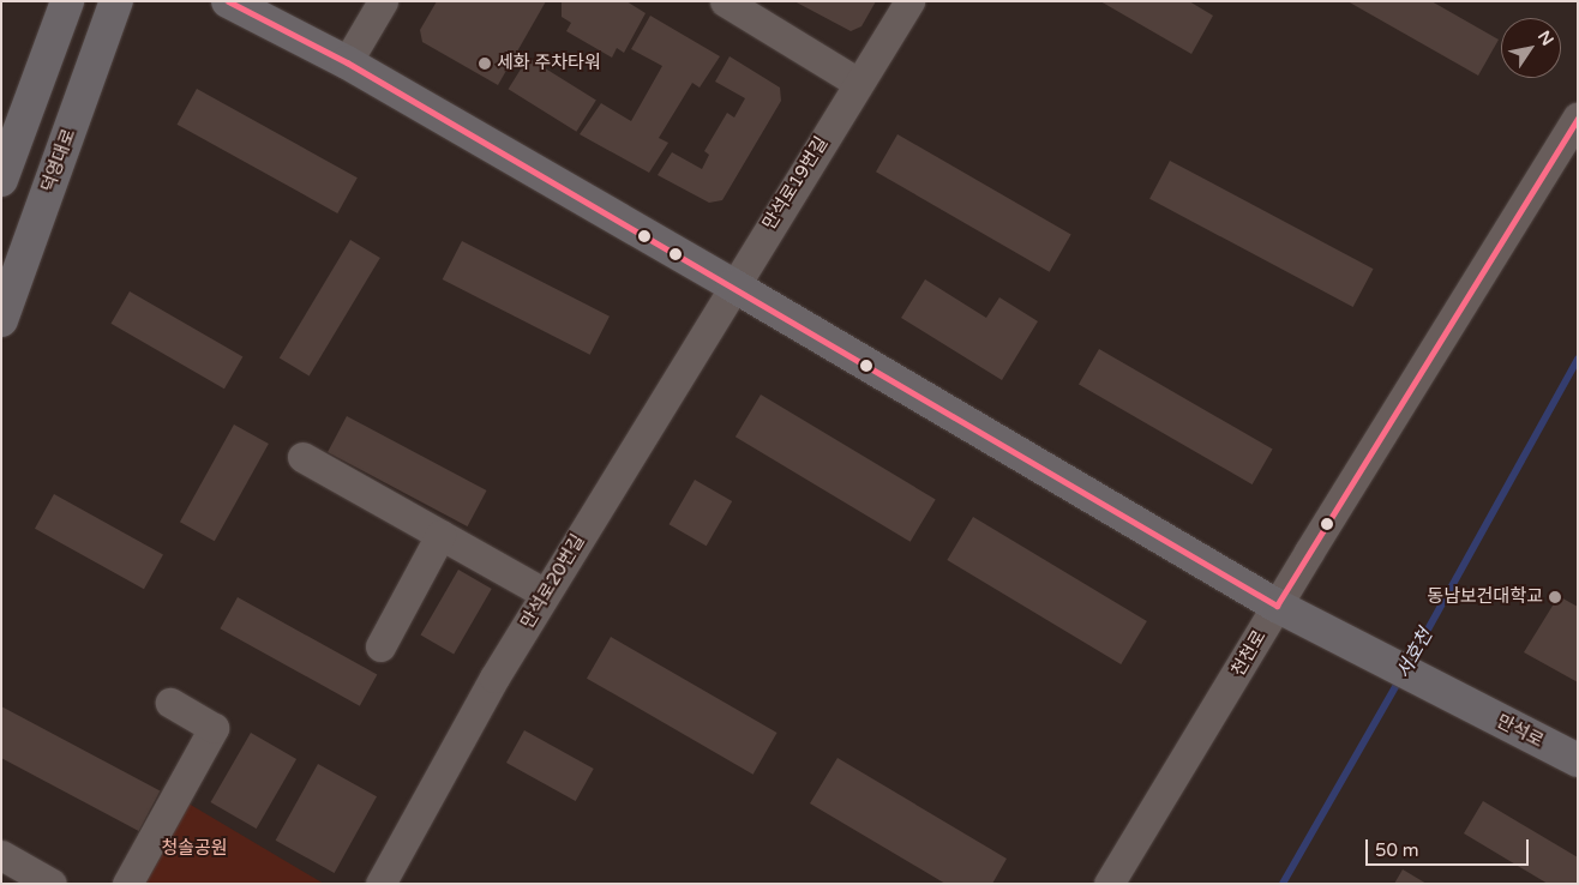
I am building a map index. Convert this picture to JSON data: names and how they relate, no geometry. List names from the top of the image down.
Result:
{
  "streets": {
    "main road": ["덕영대로", "만석로"],
    "street": ["만석로19번길", "만석로20번길", "천천로"]
  },
  "crossings": [
    ["만석로19번길", "만석로20번길"],
    ["천천로", "만석로"]
  ],
  "water": ["서호천"],
  "parks": ["청솔공원"],
  "places": ["세화 주차타워", "동남보건대학교"],
  "scale_bar": "50 m",
  "north": "top right"
}
